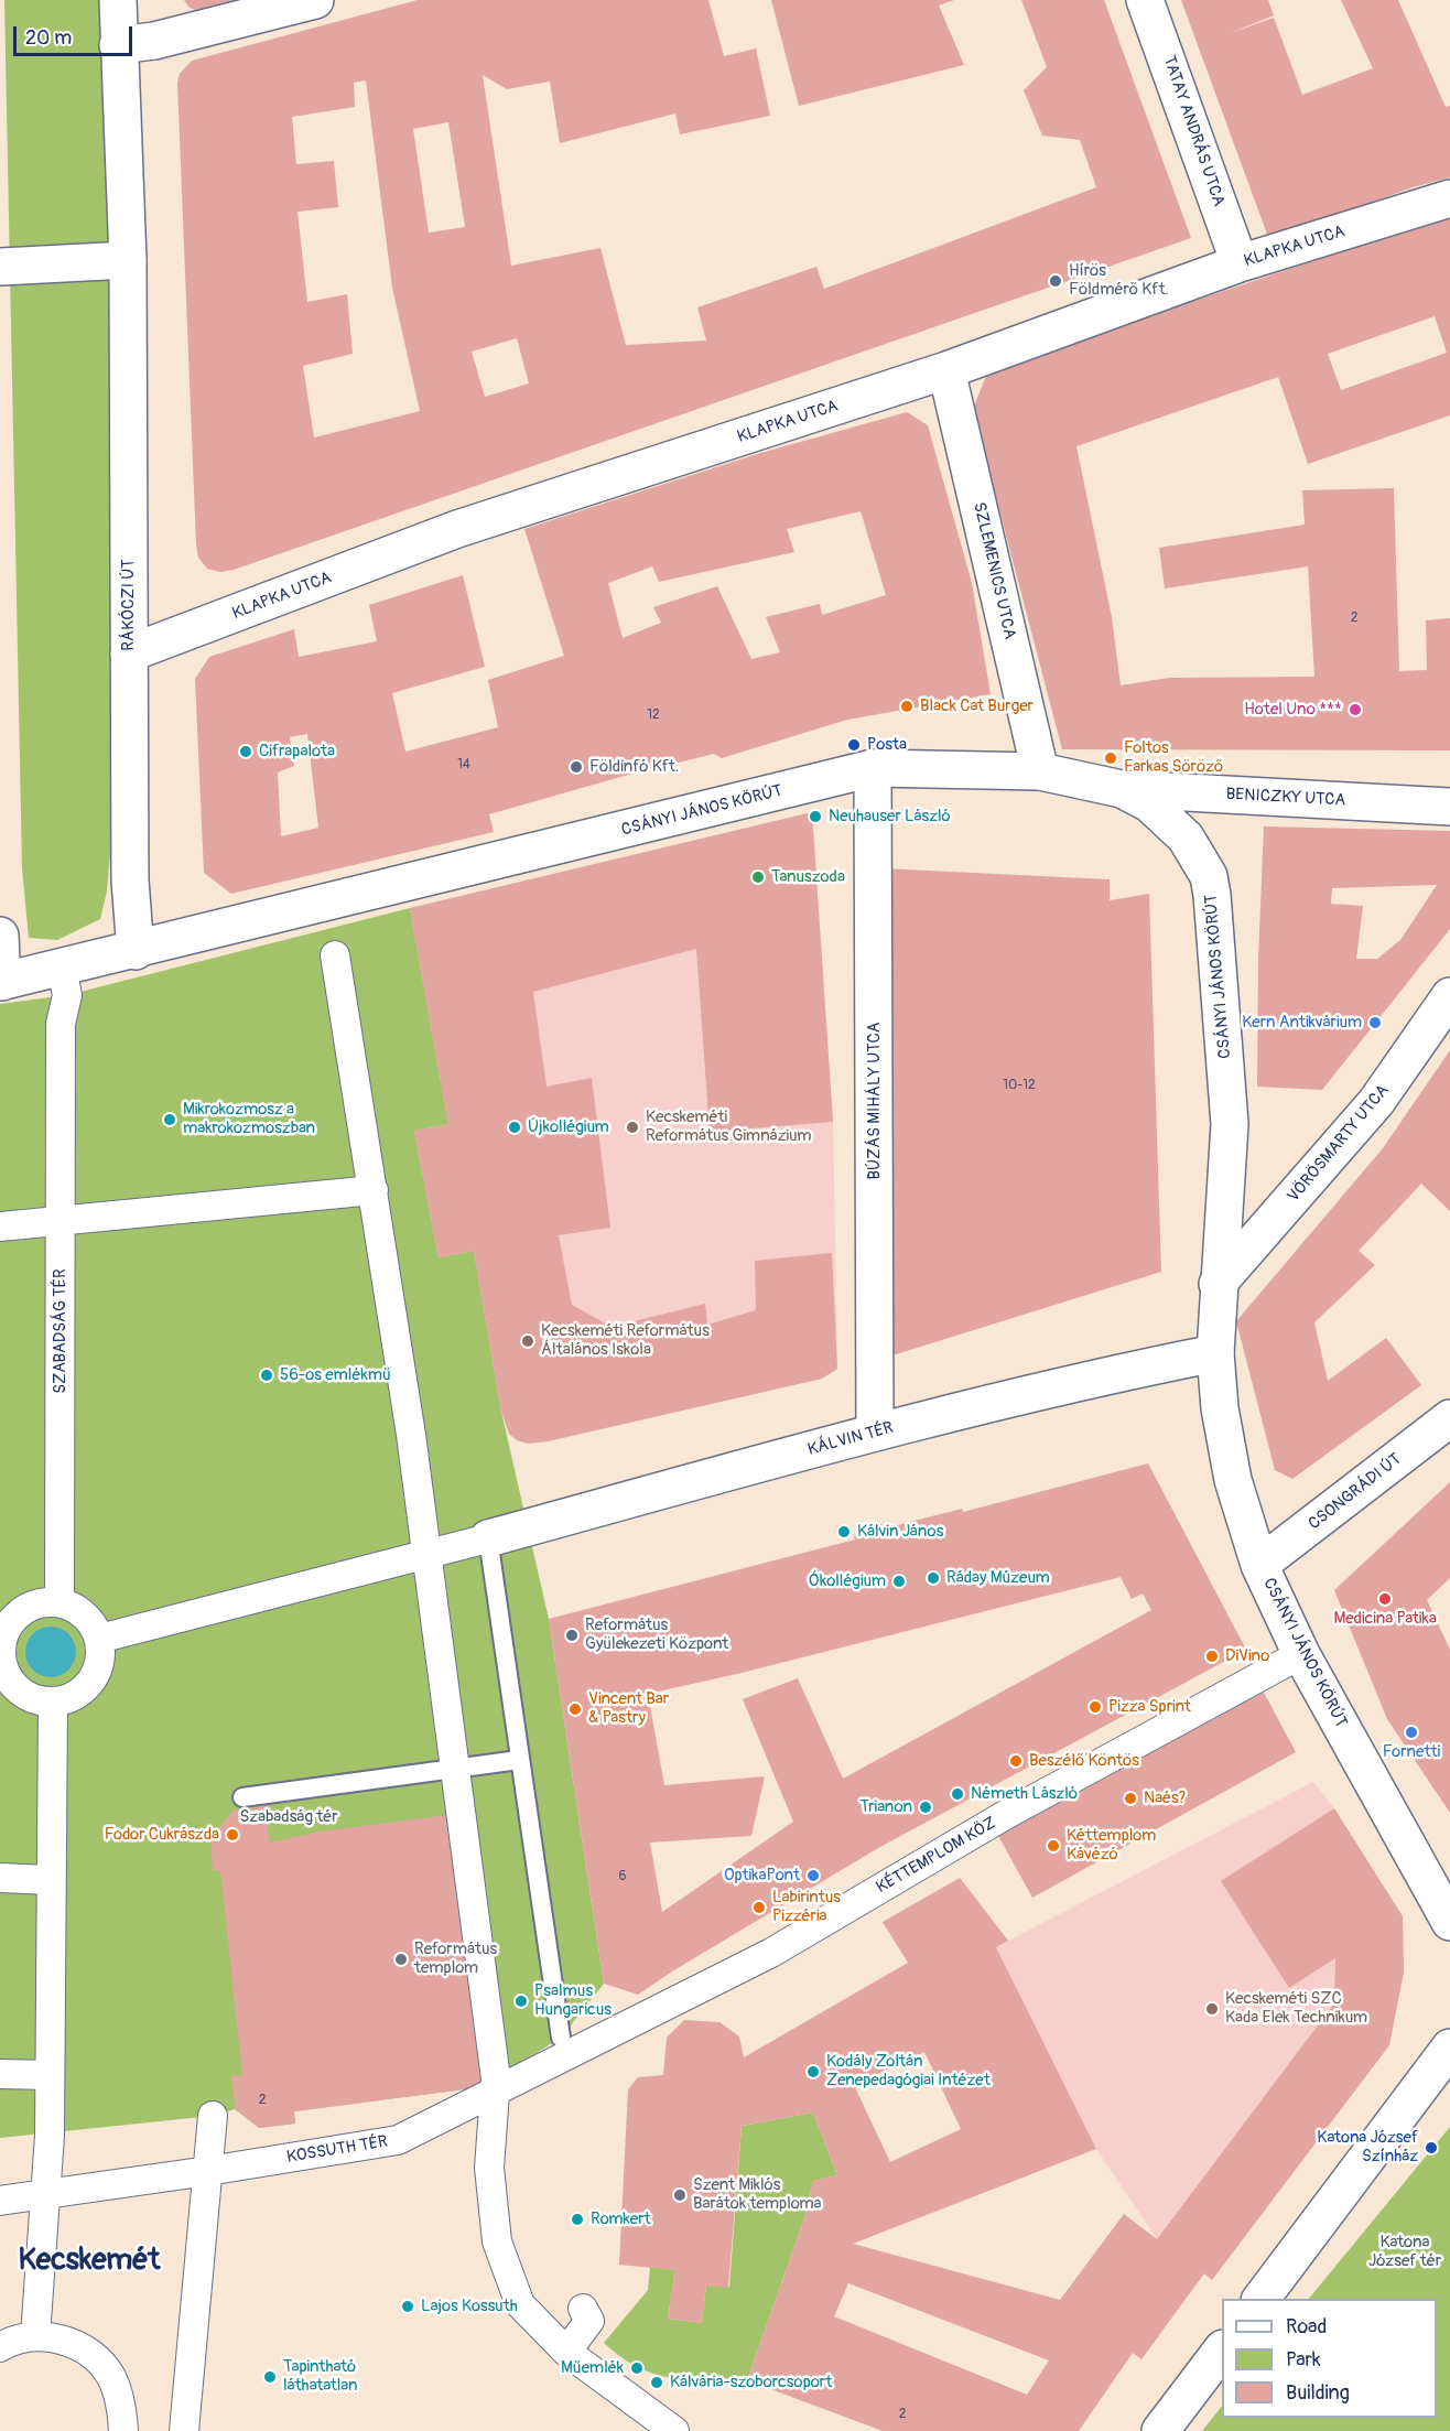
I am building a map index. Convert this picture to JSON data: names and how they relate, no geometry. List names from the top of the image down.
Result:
{
  "streets": {
    "street": [
      "TATAY ANDRÁS UTCA",
      "KLAPKA UTCA",
      "SZLEMENICS UTCA",
      "RÁKÓCZI ÚT",
      "BENICZKY UTCA",
      "CSÁNYI JÁNOS KÖRÚT",
      "BÚZÁS MIHÁLY UTCA",
      "VÖRÖSMARTY UTCA",
      "SZABADSÁG TÉR",
      "KÁLVIN TÉR",
      "CSONGRÁDI ÚT",
      "KÉTTEMPLOM KÖZ",
      "KOSSUTH TÉR"
    ]
  },
  "crossings": [
    ["TATAY ANDRÁS UTCA", "KLAPKA UTCA"],
    ["KLAPKA UTCA", "SZLEMENICS UTCA"],
    ["KLAPKA UTCA", "RÁKÓCZI ÚT"],
    ["SZLEMENICS UTCA", "CSÁNYI JÁNOS KÖRÚT"],
    ["RÁKÓCZI ÚT", "CSÁNYI JÁNOS KÖRÚT"],
    ["BENICZKY UTCA", "CSÁNYI JÁNOS KÖRÚT"],
    ["CSÁNYI JÁNOS KÖRÚT", "BÚZÁS MIHÁLY UTCA"],
    ["CSÁNYI JÁNOS KÖRÚT", "VÖRÖSMARTY UTCA"],
    ["CSÁNYI JÁNOS KÖRÚT", "SZABADSÁG TÉR"],
    ["CSÁNYI JÁNOS KÖRÚT", "KÁLVIN TÉR"],
    ["CSÁNYI JÁNOS KÖRÚT", "CSONGRÁDI ÚT"],
    ["CSÁNYI JÁNOS KÖRÚT", "KÉTTEMPLOM KÖZ"],
    ["BÚZÁS MIHÁLY UTCA", "KÁLVIN TÉR"],
    ["KÉTTEMPLOM KÖZ", "KOSSUTH TÉR"]
  ],
  "districts": ["Kecskemét"],
  "parks": ["Szabadság tér", "Katona József tér"],
  "places": [
    "Hírös Földmérő Kft.",
    "Black Cat Burger",
    "Hotel Uno ***",
    "Posta",
    "Cifrapalota",
    "Foltos Farkas Söröző",
    "Földinfó Kft.",
    "Neuhauser László",
    "Tanuszoda",
    "Kern Antikvárium",
    "Mikrokozmosz a makrokozmoszban",
    "Újkollégium",
    "Kecskeméti Református Gimnázium",
    "Kecskeméti Református Általános Iskola",
    "56-os emlékmű",
    "Kálvin János",
    "Ráday Múzeum",
    "Ókollégium",
    "Medicina Patika",
    "Református Gyülekezeti Központ",
    "DiVino",
    "Pizza Sprint",
    "Vincent Bar & Pastry",
    "Fornetti",
    "Beszélő Köntös",
    "Németh László",
    "Naés?",
    "Trianon",
    "Fodor Cukrászda",
    "Kéttemplom Kávézó",
    "OptikaPont",
    "Labirintus Pizzéria",
    "Református templom",
    "Psalmus Hungaricus",
    "Kecskeméti SZC Kada Elek Technikum",
    "Kodály Zoltán Zenepedagógiai Intézet",
    "Katona József Színház",
    "Szent Miklós Barátok temploma",
    "Romkert",
    "Lajos Kossuth",
    "Műemlék",
    "Tapintható láthatatlan",
    "Kálvária-szoborcsoport"
  ],
  "house_numbers": [
    "2",
    "12",
    "14",
    "10-12",
    "6",
    "2",
    "2"
  ],
  "legend": ["Road", "Park", "Building"],
  "scale_bar": "20 m"
}
